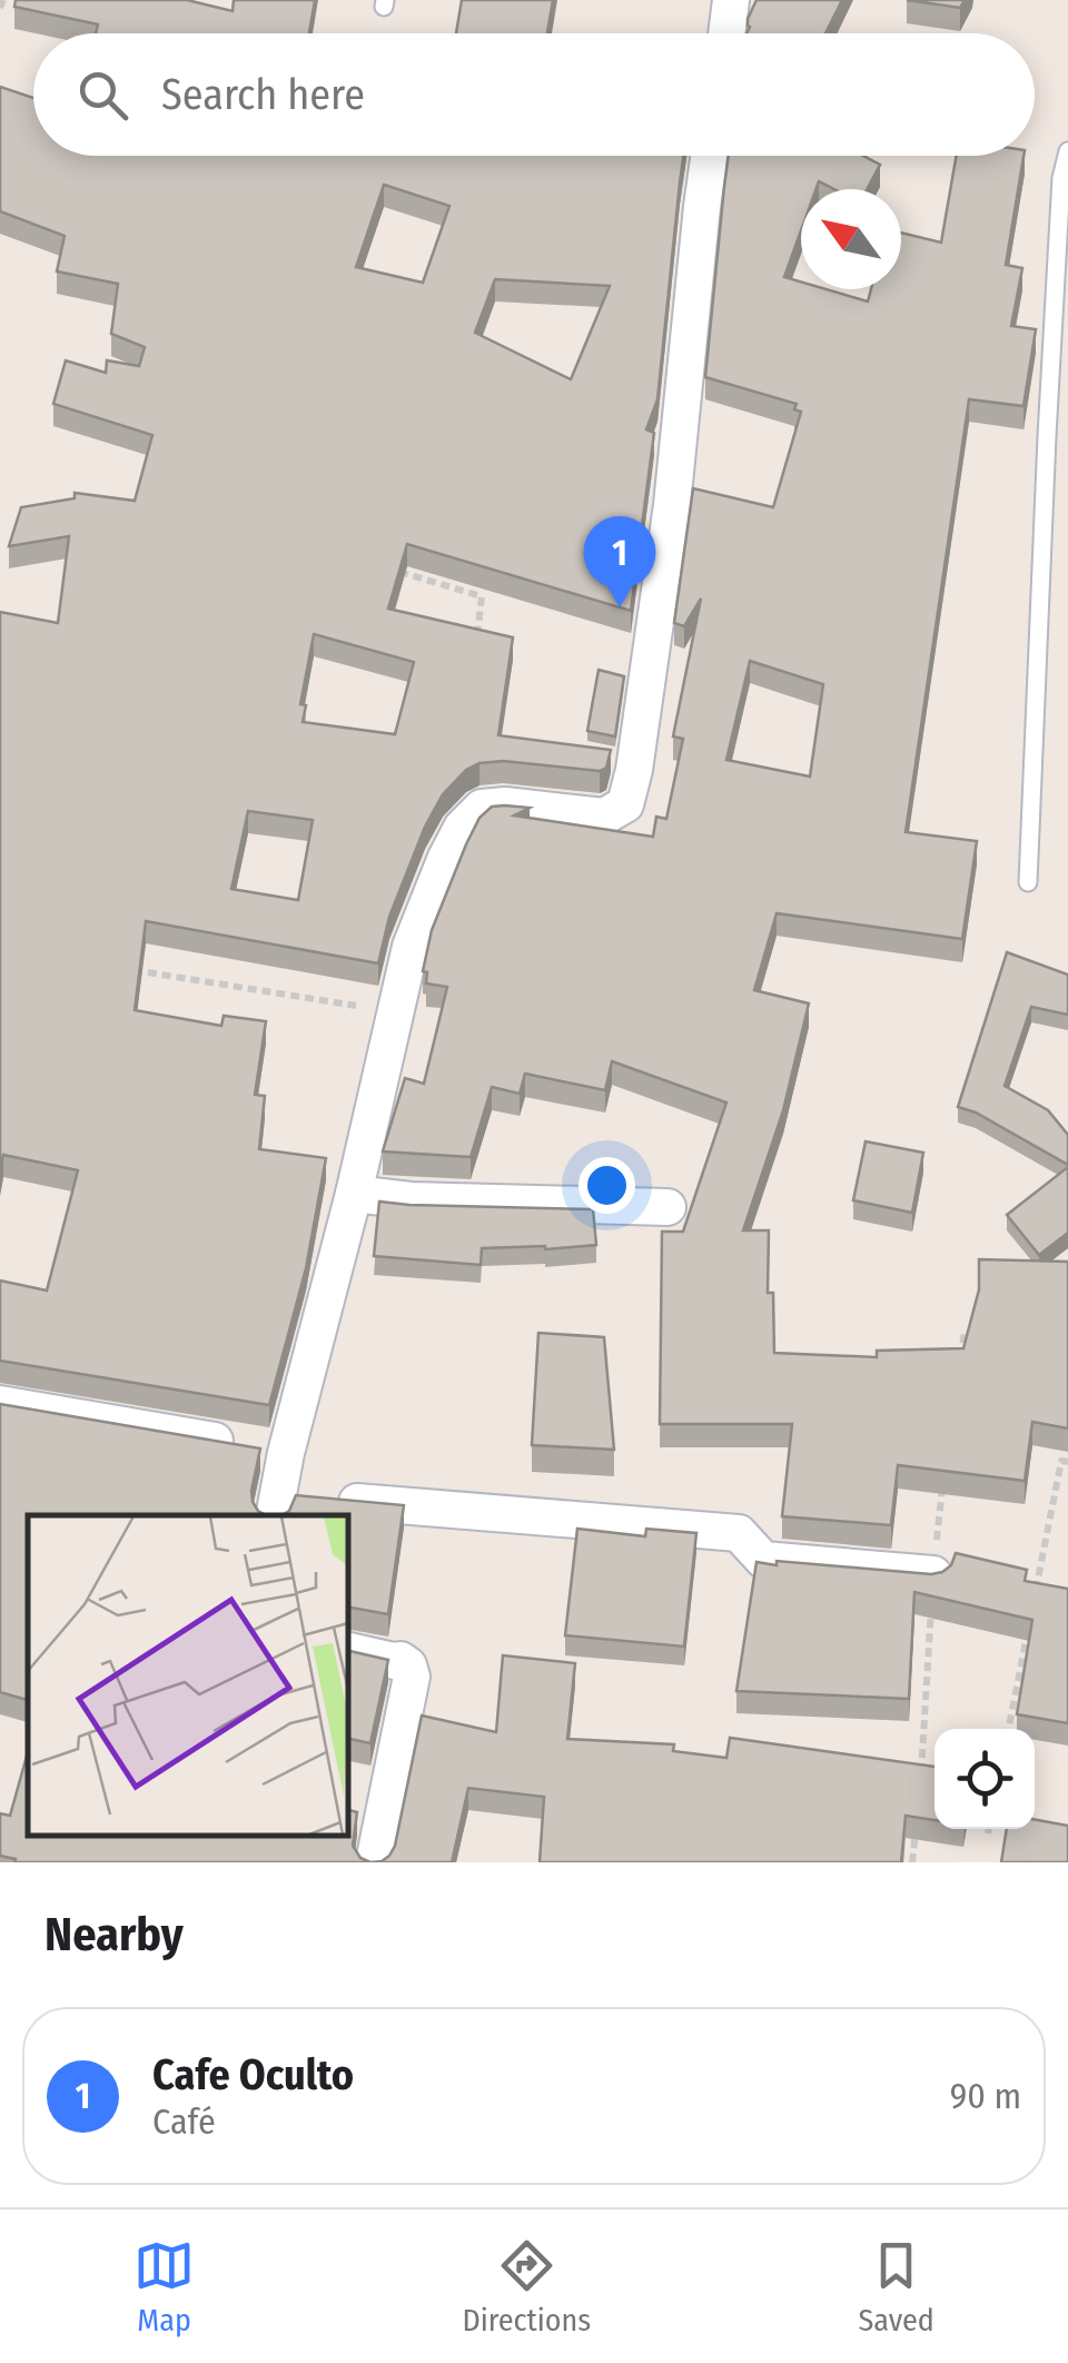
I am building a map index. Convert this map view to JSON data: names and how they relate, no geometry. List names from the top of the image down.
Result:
{
  "north": "top left",
  "page": {
    "search": "Search here",
    "pins": "1",
    "heading": "Nearby",
    "list": [
      {
        "mark": "1",
        "name": "Cafe Oculto",
        "note": "Café",
        "value": "90 m"
      }
    ],
    "nav": ["Map", "Directions", "Saved"]
  }
}
